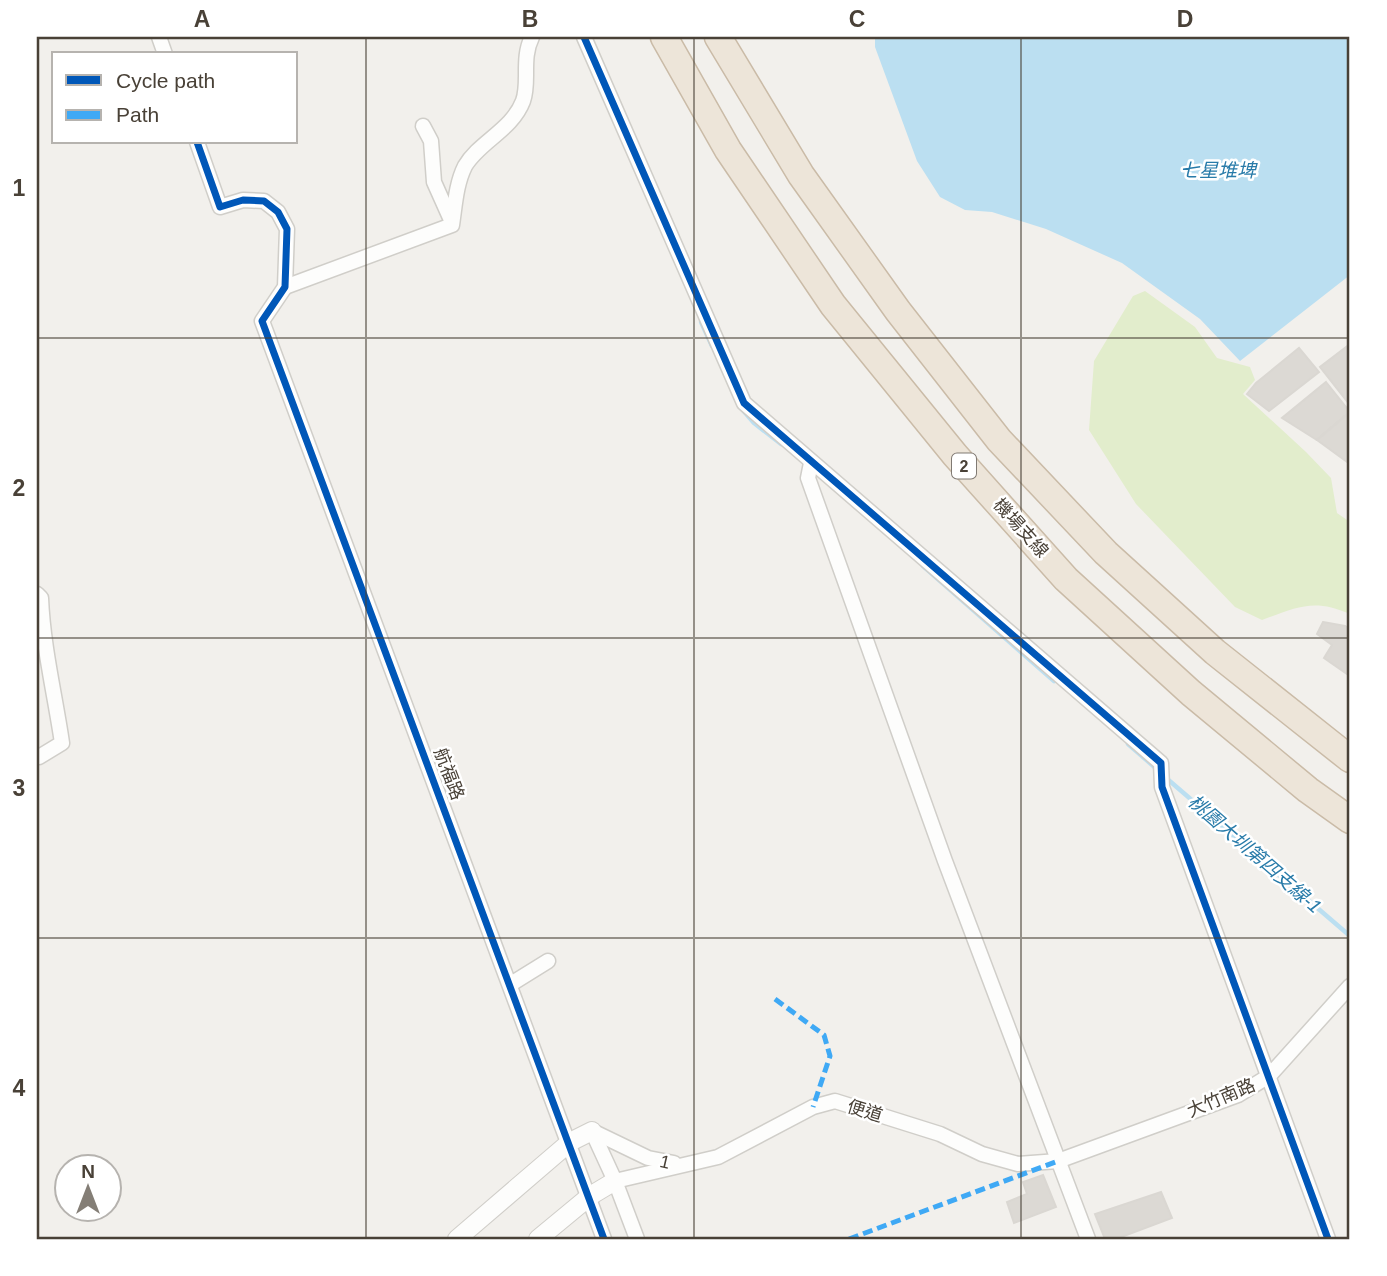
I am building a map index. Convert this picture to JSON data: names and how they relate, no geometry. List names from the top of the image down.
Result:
{
  "streets": {
    "highway": ["2", "機場支線"],
    "street": [
      "航福路",
      "大竹南路",
      "便道",
      "1"
    ]
  },
  "crossings": [
    ["大竹南路", "便道"],
    ["便道", "1"]
  ],
  "water": ["七星堆埤", "桃園大圳第四支線-1"],
  "legend": ["Cycle path", "Path"],
  "north": "top",
  "grid": {
    "columns": [
      "A",
      "B",
      "C",
      "D"
    ],
    "rows": [
      "1",
      "2",
      "3",
      "4"
    ]
  }
}
